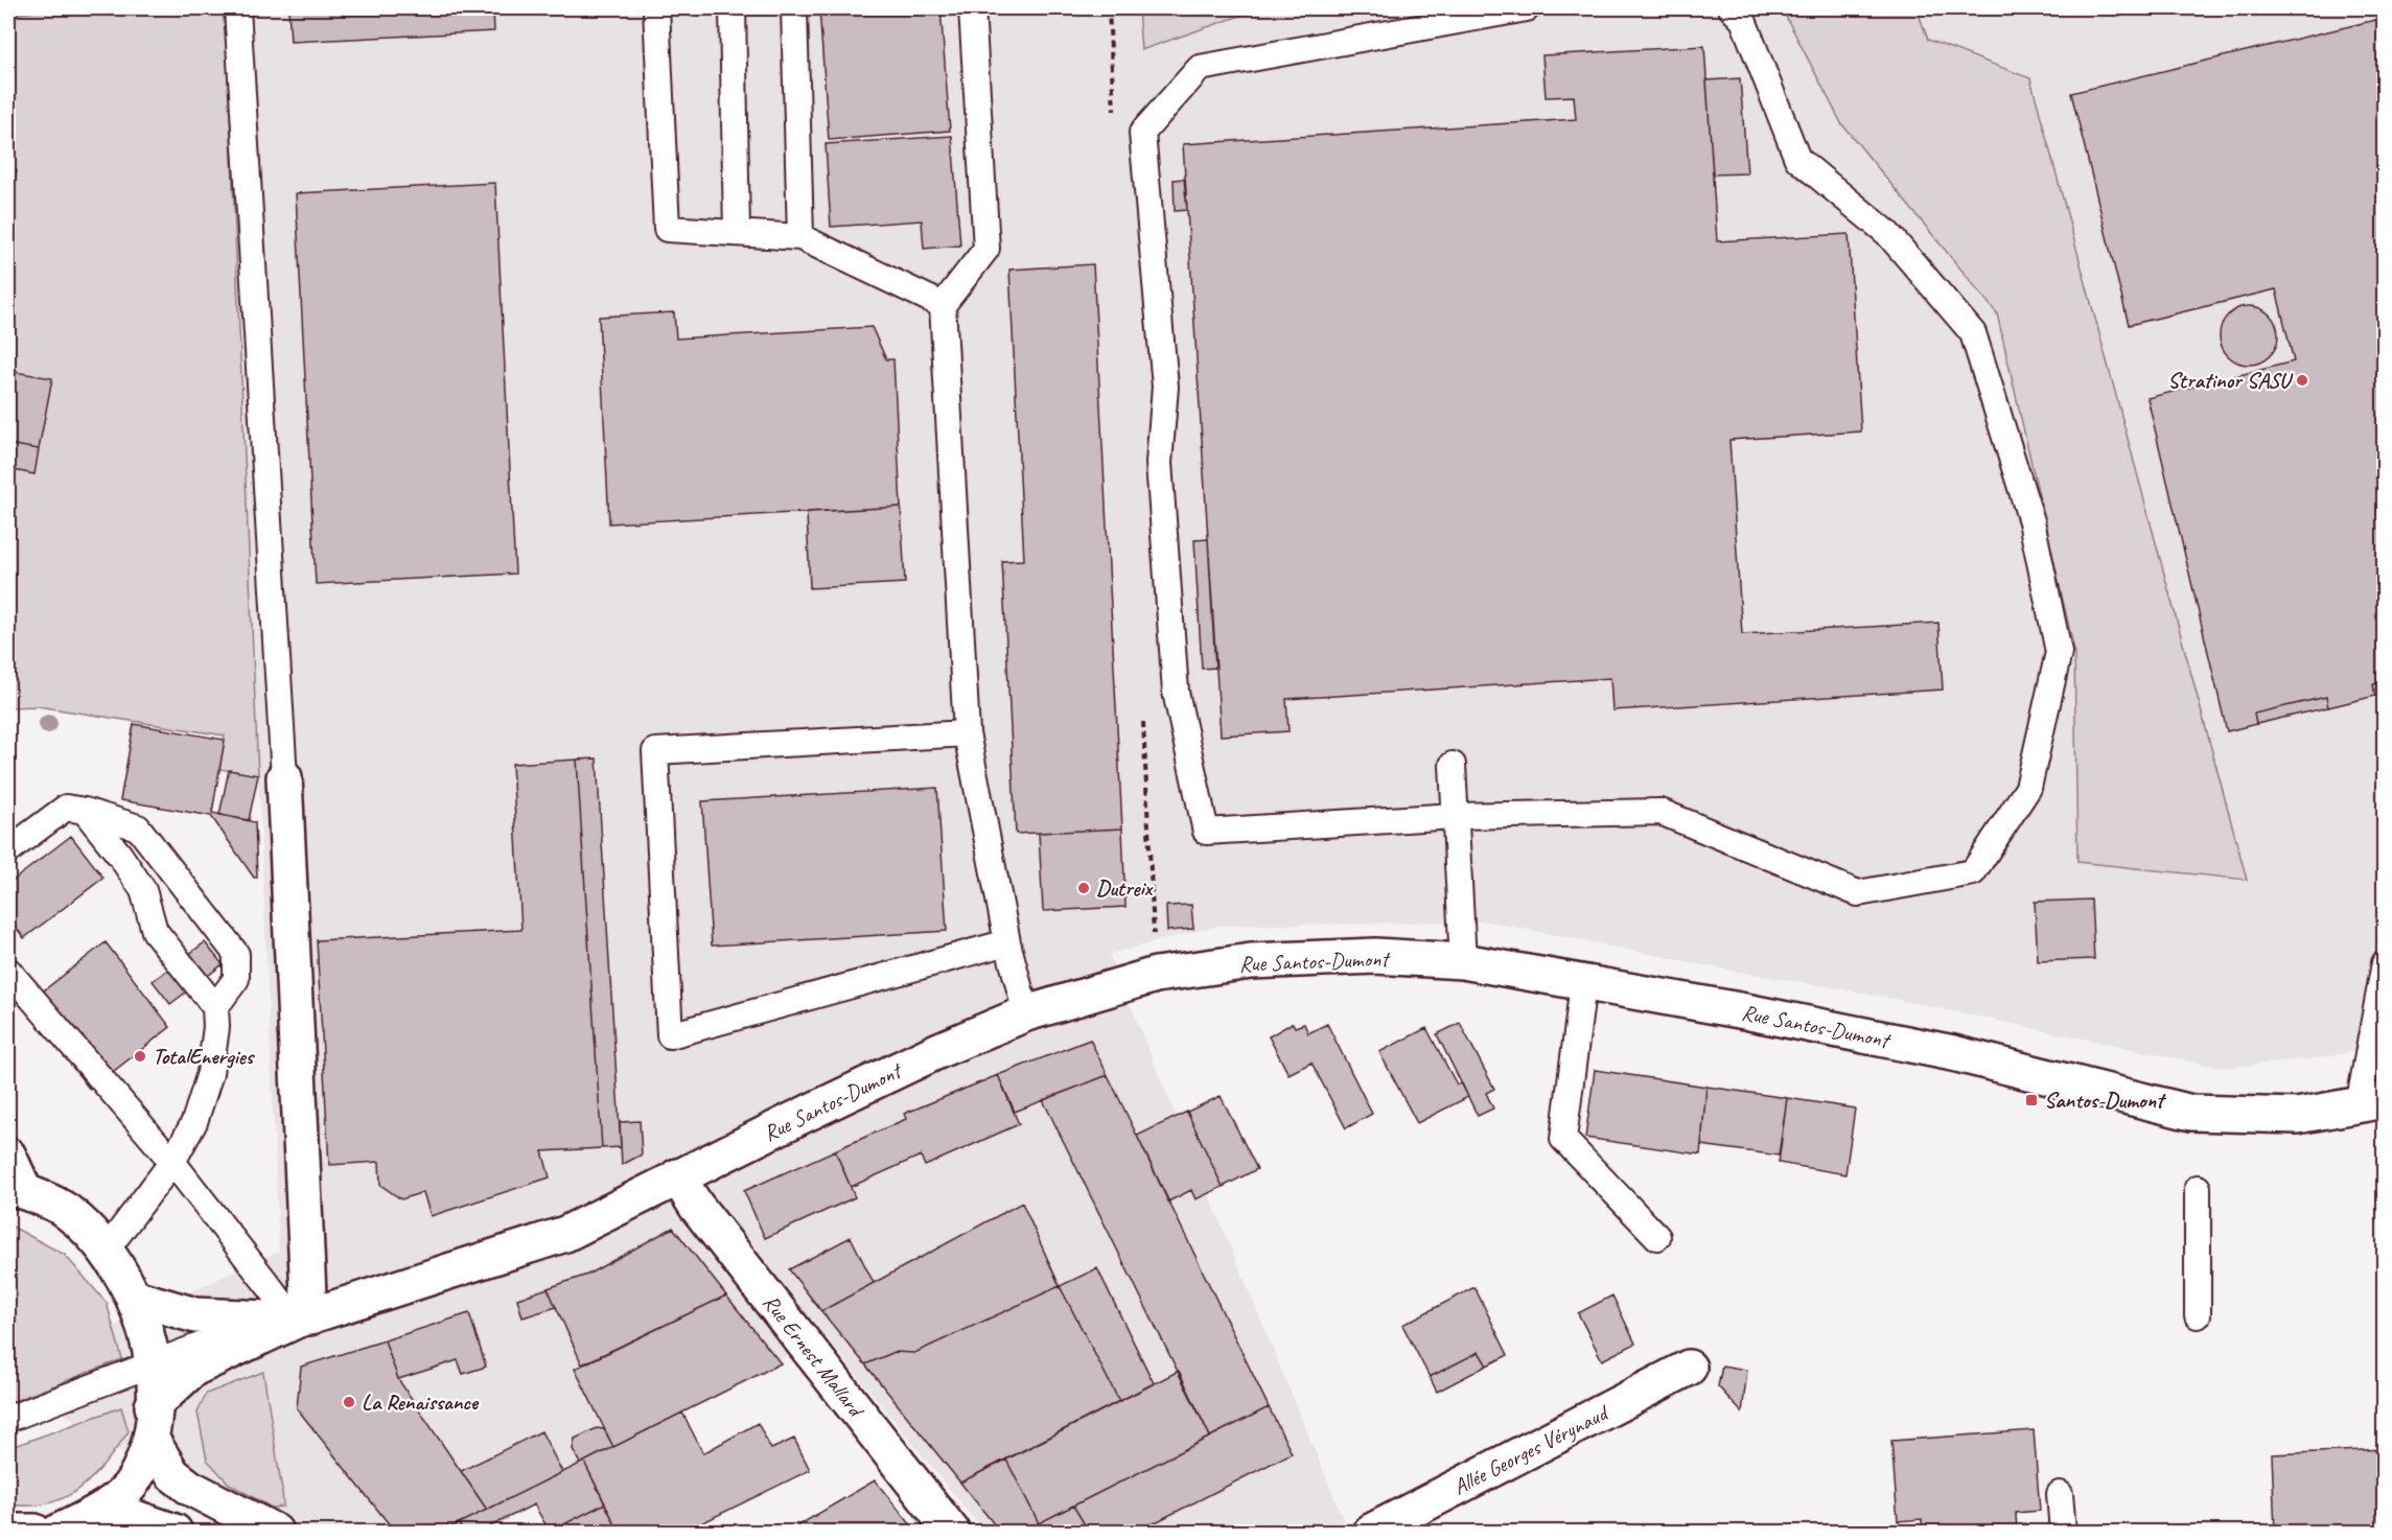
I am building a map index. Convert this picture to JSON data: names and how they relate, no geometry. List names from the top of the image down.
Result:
{
  "streets": {
    "street": ["Rue Santos-Dumont", "Rue Ernest Mallard", "Allée Georges Vérynaud"]
  },
  "crossings": [
    ["Rue Santos-Dumont", "Rue Ernest Mallard"]
  ],
  "places": {
    "other": [
      "Stratinor SASU",
      "Dutreix",
      "TotalEnergies",
      "La Renaissance"
    ],
    "transit": ["Santos-Dumont"]
  }
}
